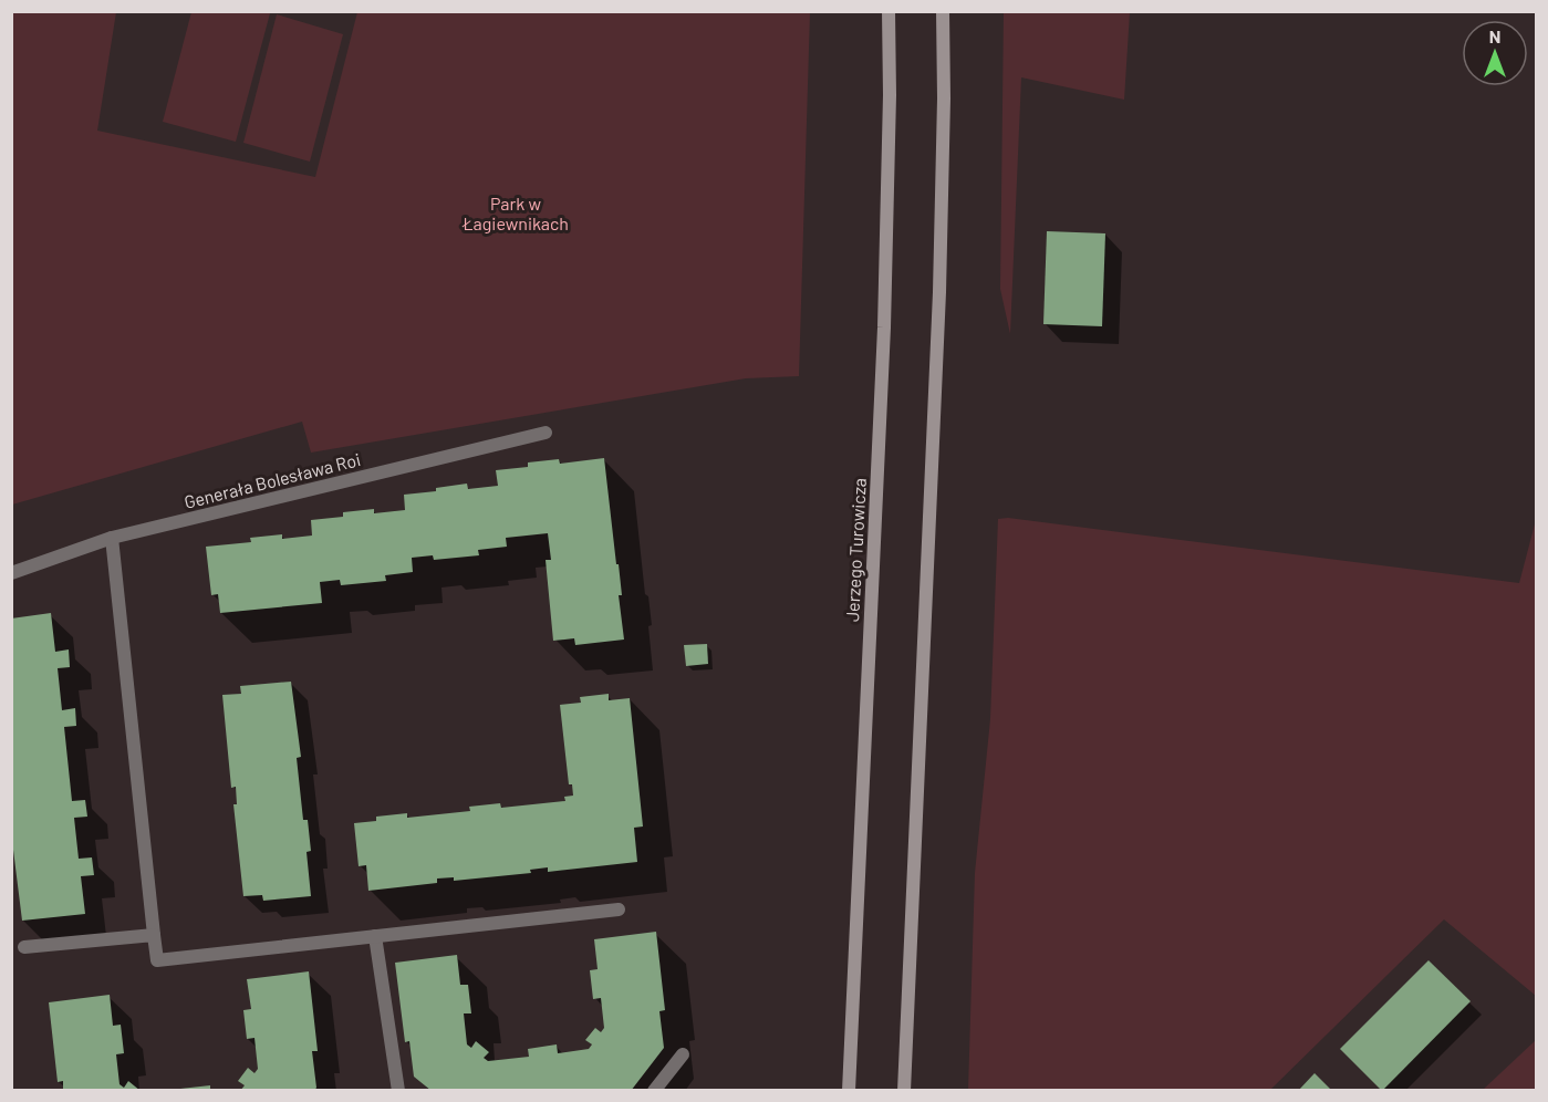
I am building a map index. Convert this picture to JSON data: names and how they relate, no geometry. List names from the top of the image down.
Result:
{
  "streets": {
    "main road": ["Jerzego Turowicza"],
    "street": ["Generała Bolesława Roi"]
  },
  "parks": ["Park w Łagiewnikach"],
  "north": "top"
}
